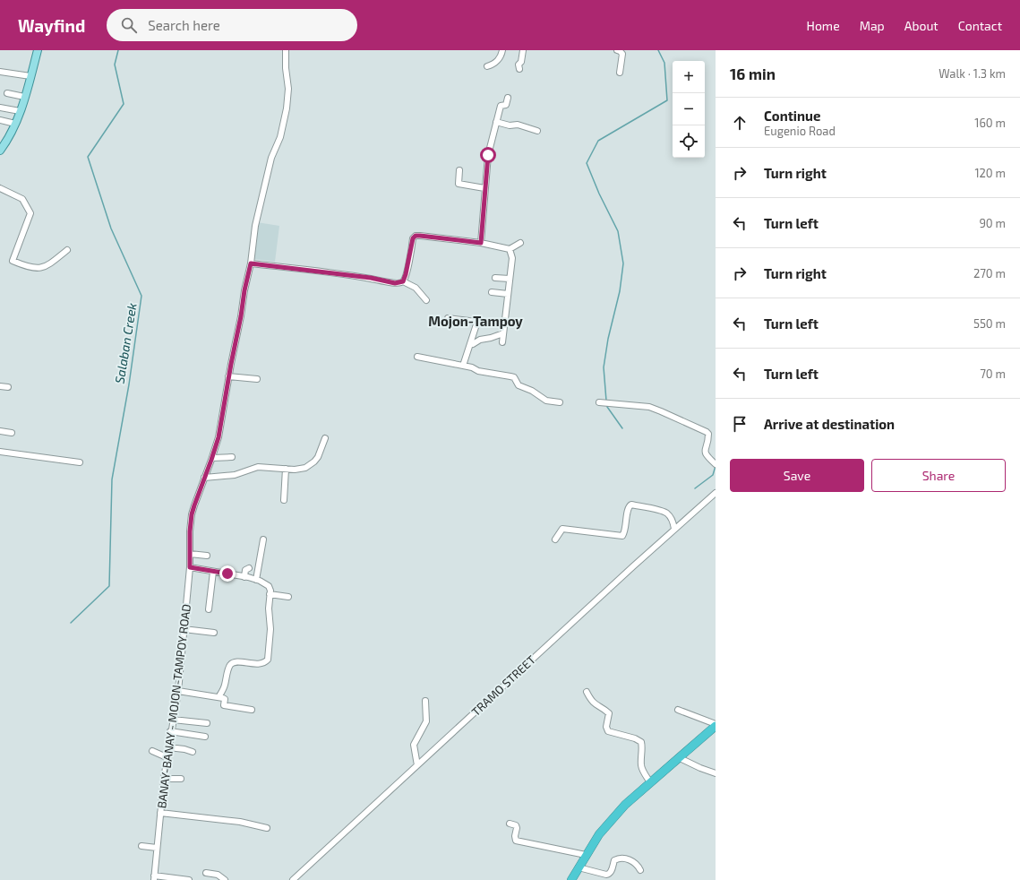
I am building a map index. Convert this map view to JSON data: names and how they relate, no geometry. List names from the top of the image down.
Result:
{
  "streets": {
    "street": ["TRAMO STREET", "BANAY-BANAY - MOJON-TAMPOY ROAD"]
  },
  "districts": ["Mojon-Tampoy"],
  "water": ["Salaban Creek"],
  "page": {
    "header": "Wayfind",
    "search": "Search here",
    "nav": [
      "Home",
      "Map",
      "About",
      "Contact"
    ],
    "heading": ["16 min", "Walk · 1.3 km"],
    "map_buttons": ["+", "−"],
    "list": [
      ["Continue", "Eugenio Road", "160 m"],
      ["Turn right", "120 m"],
      ["Turn left", "90 m"],
      ["Turn right", "270 m"],
      ["Turn left", "550 m"],
      ["Turn left", "70 m"],
      "Arrive at destination"
    ],
    "buttons": ["Save", "Share"]
  }
}
